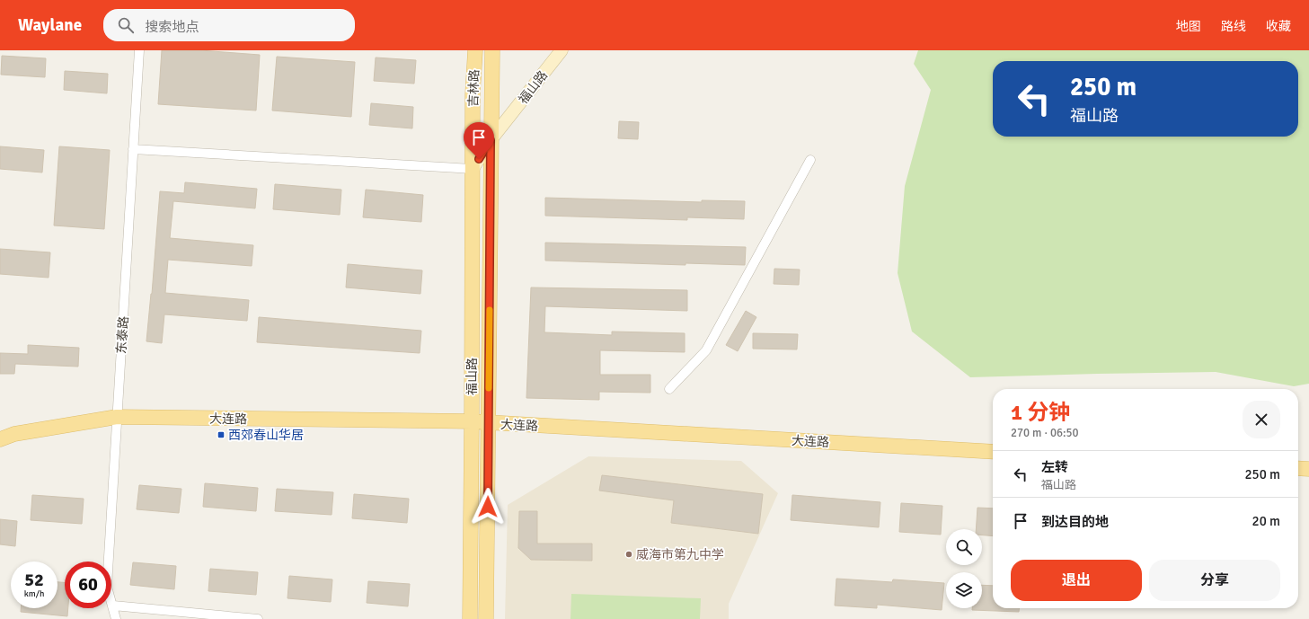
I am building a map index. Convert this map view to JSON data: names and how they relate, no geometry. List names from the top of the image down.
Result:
{
  "streets": {
    "main road": ["福山路", "吉林路", "大连路"],
    "street": ["东泰路"]
  },
  "crossings": [
    ["福山路", "吉林路"],
    ["福山路", "大连路"],
    ["东泰路", "大连路"]
  ],
  "places": {
    "transit": ["西郊春山华居"],
    "other": ["威海市第九中学"]
  },
  "page": {
    "header": "Waylane",
    "search": "搜索地点",
    "nav": ["地图", "路线", "收藏"],
    "turn": ["250 m", "福山路"],
    "heading": ["1 分钟", "270 m · 06:50"],
    "list": [
      {
        "name": "左转",
        "note": "福山路",
        "value": "250 m"
      },
      {
        "name": "到达目的地",
        "value": "20 m"
      }
    ],
    "buttons": ["退出", "分享"],
    "speed": "52 km/h",
    "limit": "60"
  }
}
